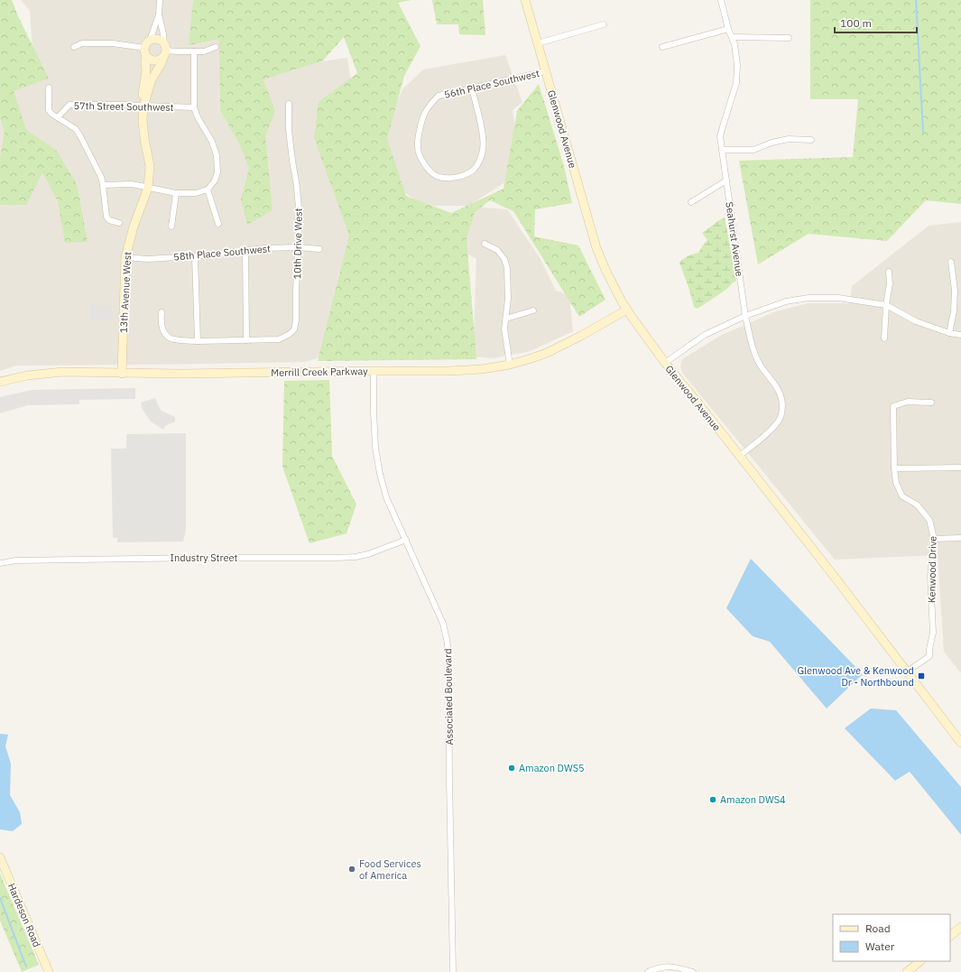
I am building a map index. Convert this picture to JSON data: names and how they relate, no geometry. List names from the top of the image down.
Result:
{
  "streets": {
    "street": [
      "56th Place Southwest",
      "57th Street Southwest",
      "Glenwood Avenue",
      "Seahurst Avenue",
      "10th Drive West",
      "58th Place Southwest",
      "13th Avenue West",
      "Merrill Creek Parkway",
      "Industry Street",
      "Kenwood Drive",
      "Associated Boulevard",
      "Hardeson Road"
    ]
  },
  "crossings": [
    ["56th Place Southwest", "Glenwood Avenue"],
    ["57th Street Southwest", "13th Avenue West"],
    ["Glenwood Avenue", "Seahurst Avenue"],
    ["Glenwood Avenue", "Merrill Creek Parkway"],
    ["Glenwood Avenue", "Kenwood Drive"],
    ["10th Drive West", "58th Place Southwest"],
    ["58th Place Southwest", "13th Avenue West"],
    ["13th Avenue West", "Merrill Creek Parkway"],
    ["Merrill Creek Parkway", "Associated Boulevard"],
    ["Industry Street", "Associated Boulevard"]
  ],
  "places": {
    "transit": ["Glenwood Ave & Kenwood Dr - Northbound"],
    "other": ["Amazon DWS5", "Amazon DWS4", "Food Services of America"]
  },
  "legend": ["Road", "Water"],
  "scale_bar": "100 m"
}
